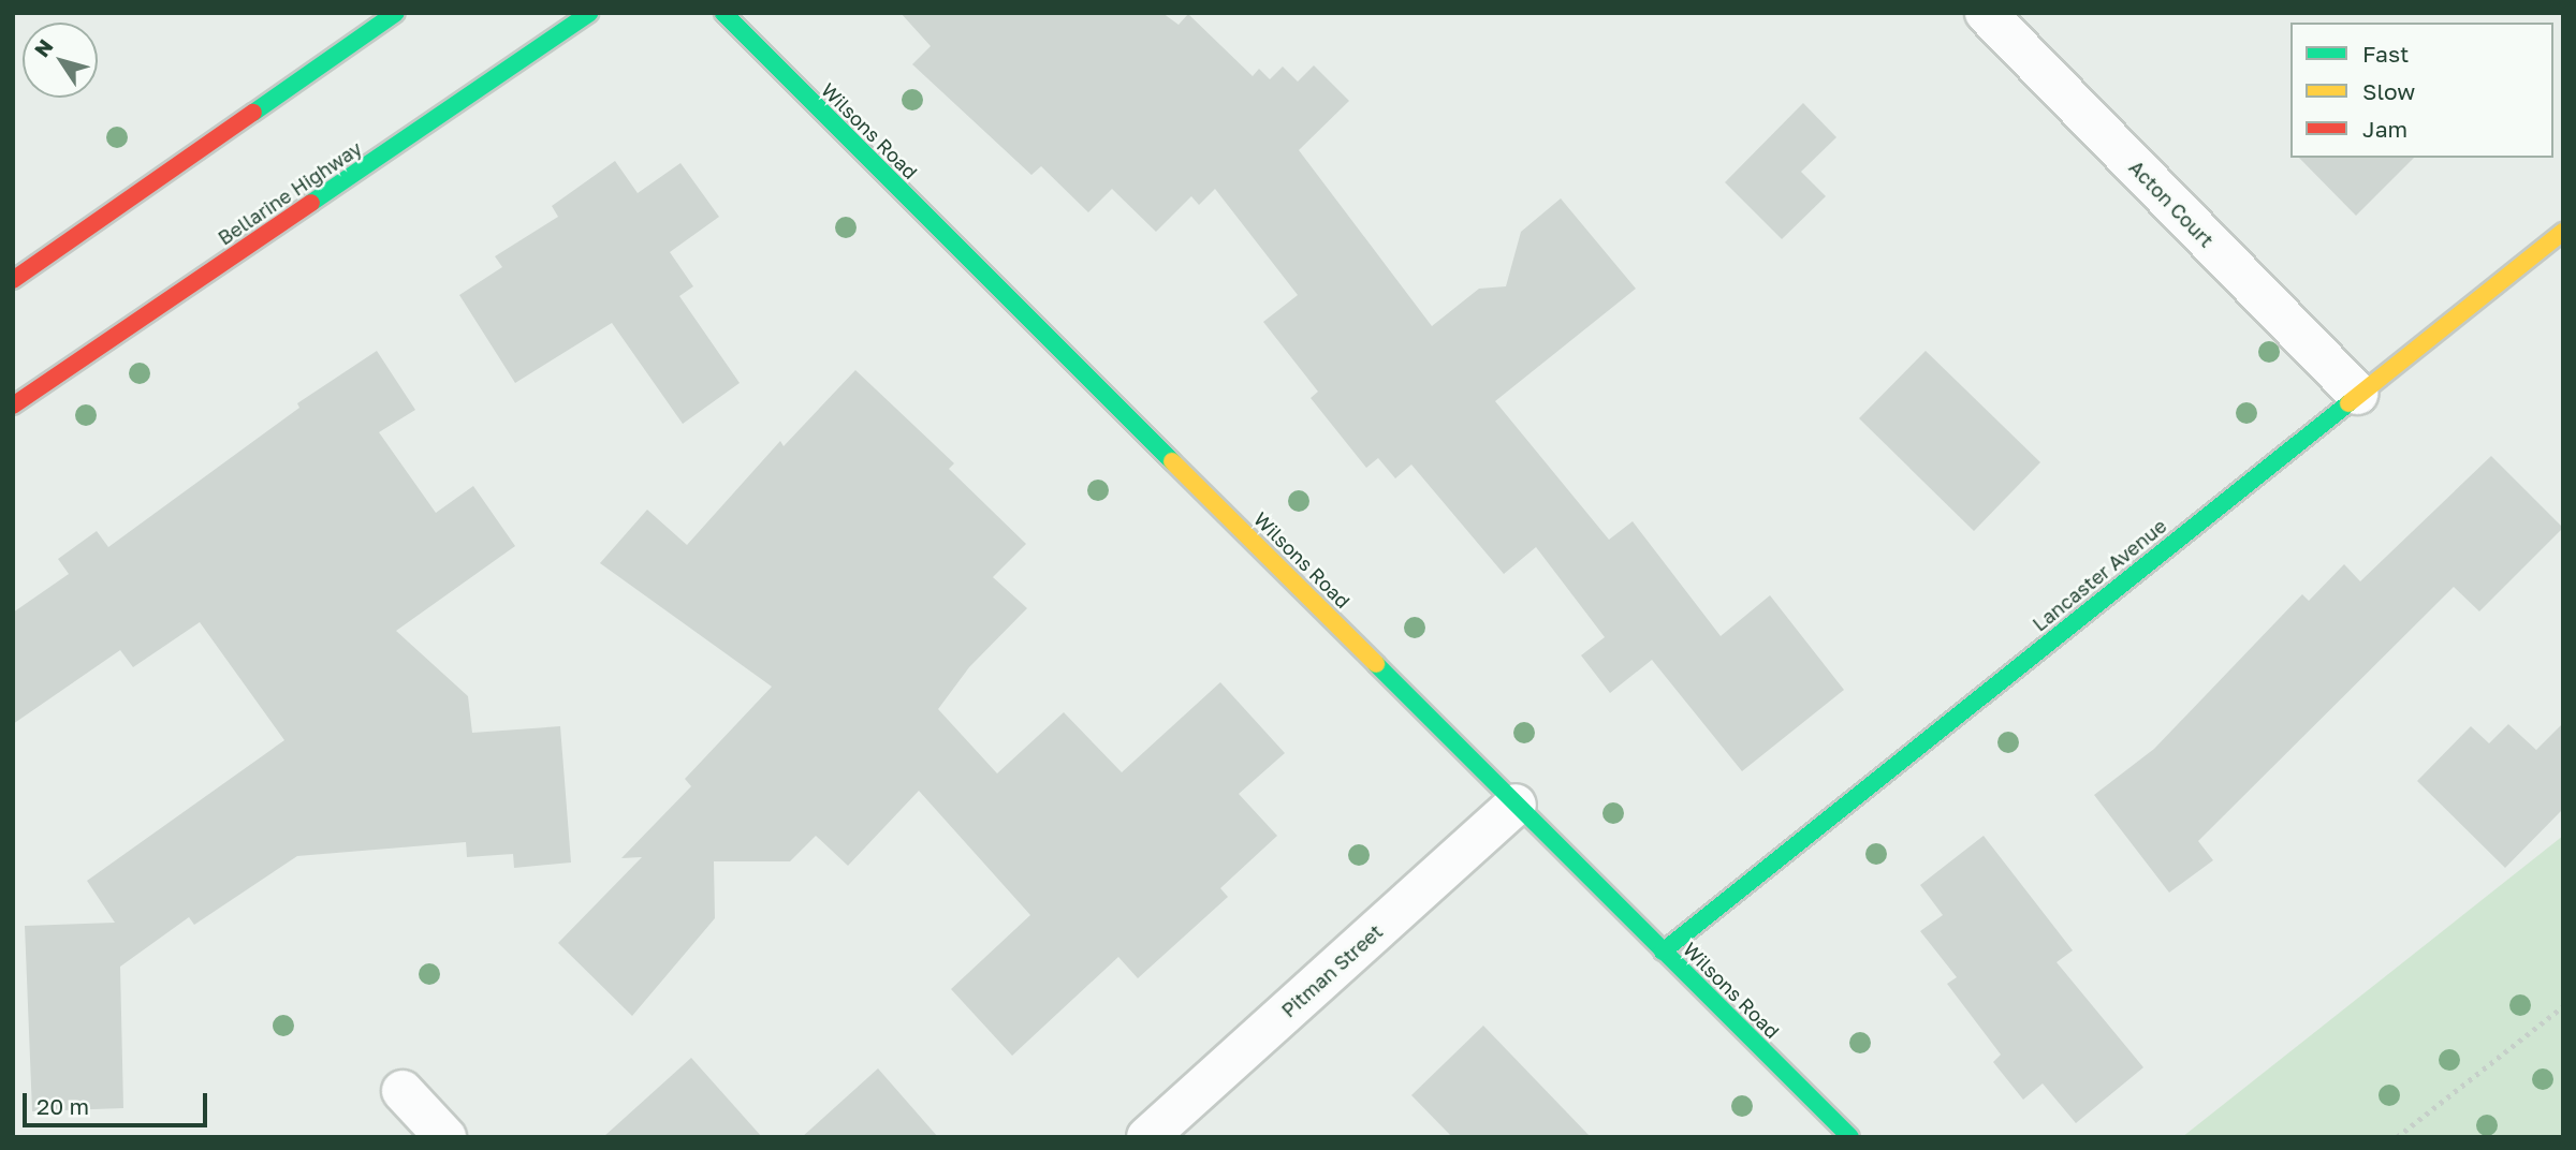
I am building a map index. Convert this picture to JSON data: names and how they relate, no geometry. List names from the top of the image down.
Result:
{
  "streets": {
    "main road": ["Wilsons Road", "Bellarine Highway", "Lancaster Avenue"],
    "street": ["Acton Court", "Pitman Street"]
  },
  "crossings": [
    ["Wilsons Road", "Lancaster Avenue"],
    ["Wilsons Road", "Pitman Street"],
    ["Acton Court", "Lancaster Avenue"]
  ],
  "legend": ["Fast", "Slow", "Jam"],
  "scale_bar": "20 m",
  "north": "top left"
}
